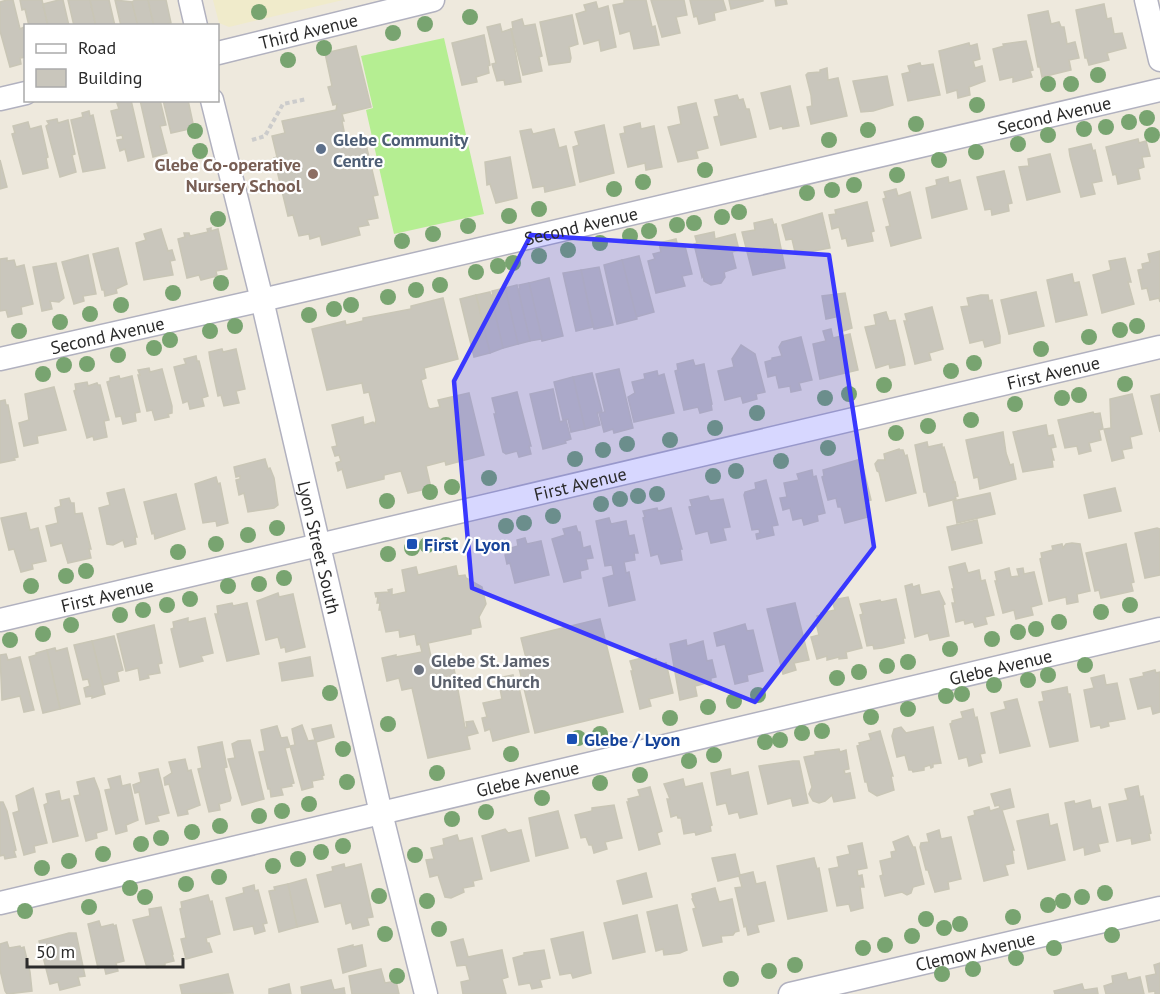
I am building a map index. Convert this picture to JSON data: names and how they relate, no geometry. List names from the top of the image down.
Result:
{
  "streets": {
    "street": [
      "Third Avenue",
      "Second Avenue",
      "First Avenue",
      "Lyon Street South",
      "Glebe Avenue",
      "Clemow Avenue"
    ]
  },
  "crossings": [
    ["Second Avenue", "Lyon Street South"],
    ["First Avenue", "Lyon Street South"],
    ["Lyon Street South", "Glebe Avenue"]
  ],
  "places": {
    "other": ["Glebe Community Centre", "Glebe Co-operative Nursery School", "Glebe St. James United Church"],
    "transit": ["First / Lyon", "Glebe / Lyon"]
  },
  "legend": ["Road", "Building"],
  "scale_bar": "50 m"
}
